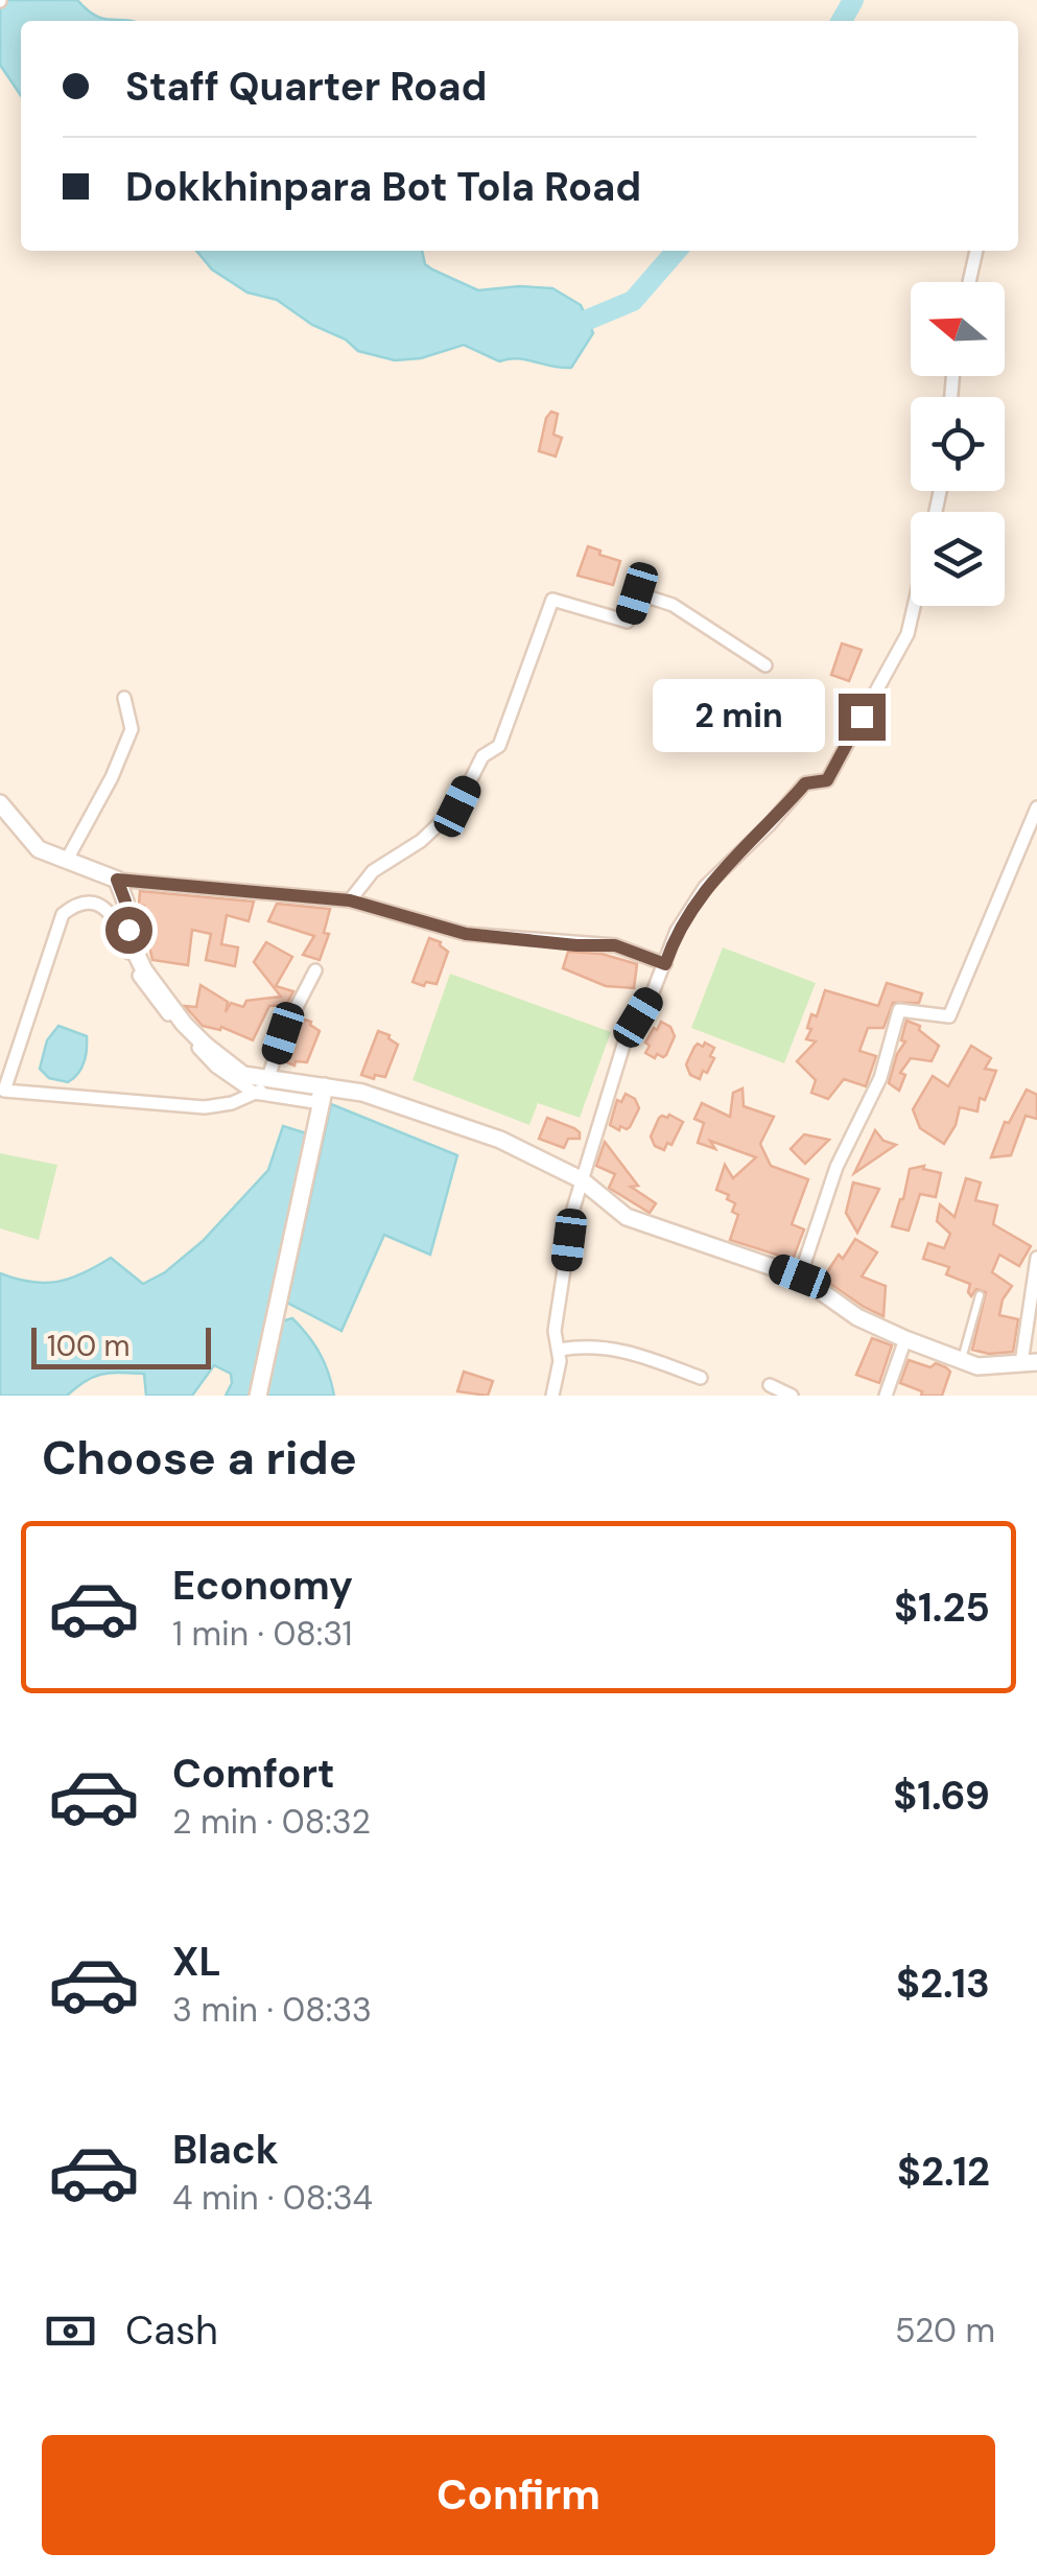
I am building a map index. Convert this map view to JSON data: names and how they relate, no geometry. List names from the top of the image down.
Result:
{
  "scale_bar": "100 m",
  "north": "left",
  "page": {
    "banner": ["Staff Quarter Road", "Dokkhinpara Bot Tola Road"],
    "bubble": "2 min",
    "scale": "100 m",
    "heading": "Choose a ride",
    "list": [
      {
        "name": "Economy",
        "note": "1 min · 08:31",
        "value": "$1.25"
      },
      {
        "name": "Comfort",
        "note": "2 min · 08:32",
        "value": "$1.69"
      },
      {
        "name": "XL",
        "note": "3 min · 08:33",
        "value": "$2.13"
      },
      {
        "name": "Black",
        "note": "4 min · 08:34",
        "value": "$2.12"
      }
    ],
    "pay": ["Cash", "520 m"],
    "buttons": "Confirm"
  }
}
